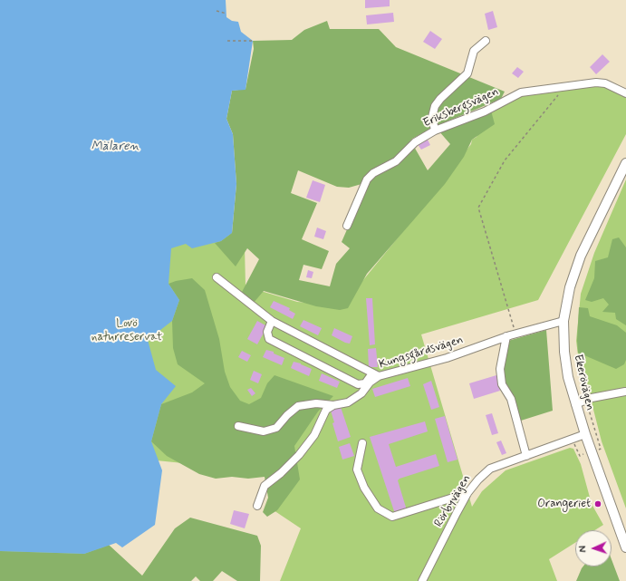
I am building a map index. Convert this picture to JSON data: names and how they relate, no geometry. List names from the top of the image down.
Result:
{
  "streets": {
    "main road": ["Ekerövägen"],
    "street": ["Eriksbergsvägen", "Kungsgårdsvägen", "Rörbyvägen"]
  },
  "crossings": [
    ["Kungsgårdsvägen", "Ekerövägen"],
    ["Ekerövägen", "Rörbyvägen"]
  ],
  "water": ["Mälaren"],
  "parks": ["Lovö naturreservat"],
  "places": ["Orangeriet"],
  "north": "left"
}
